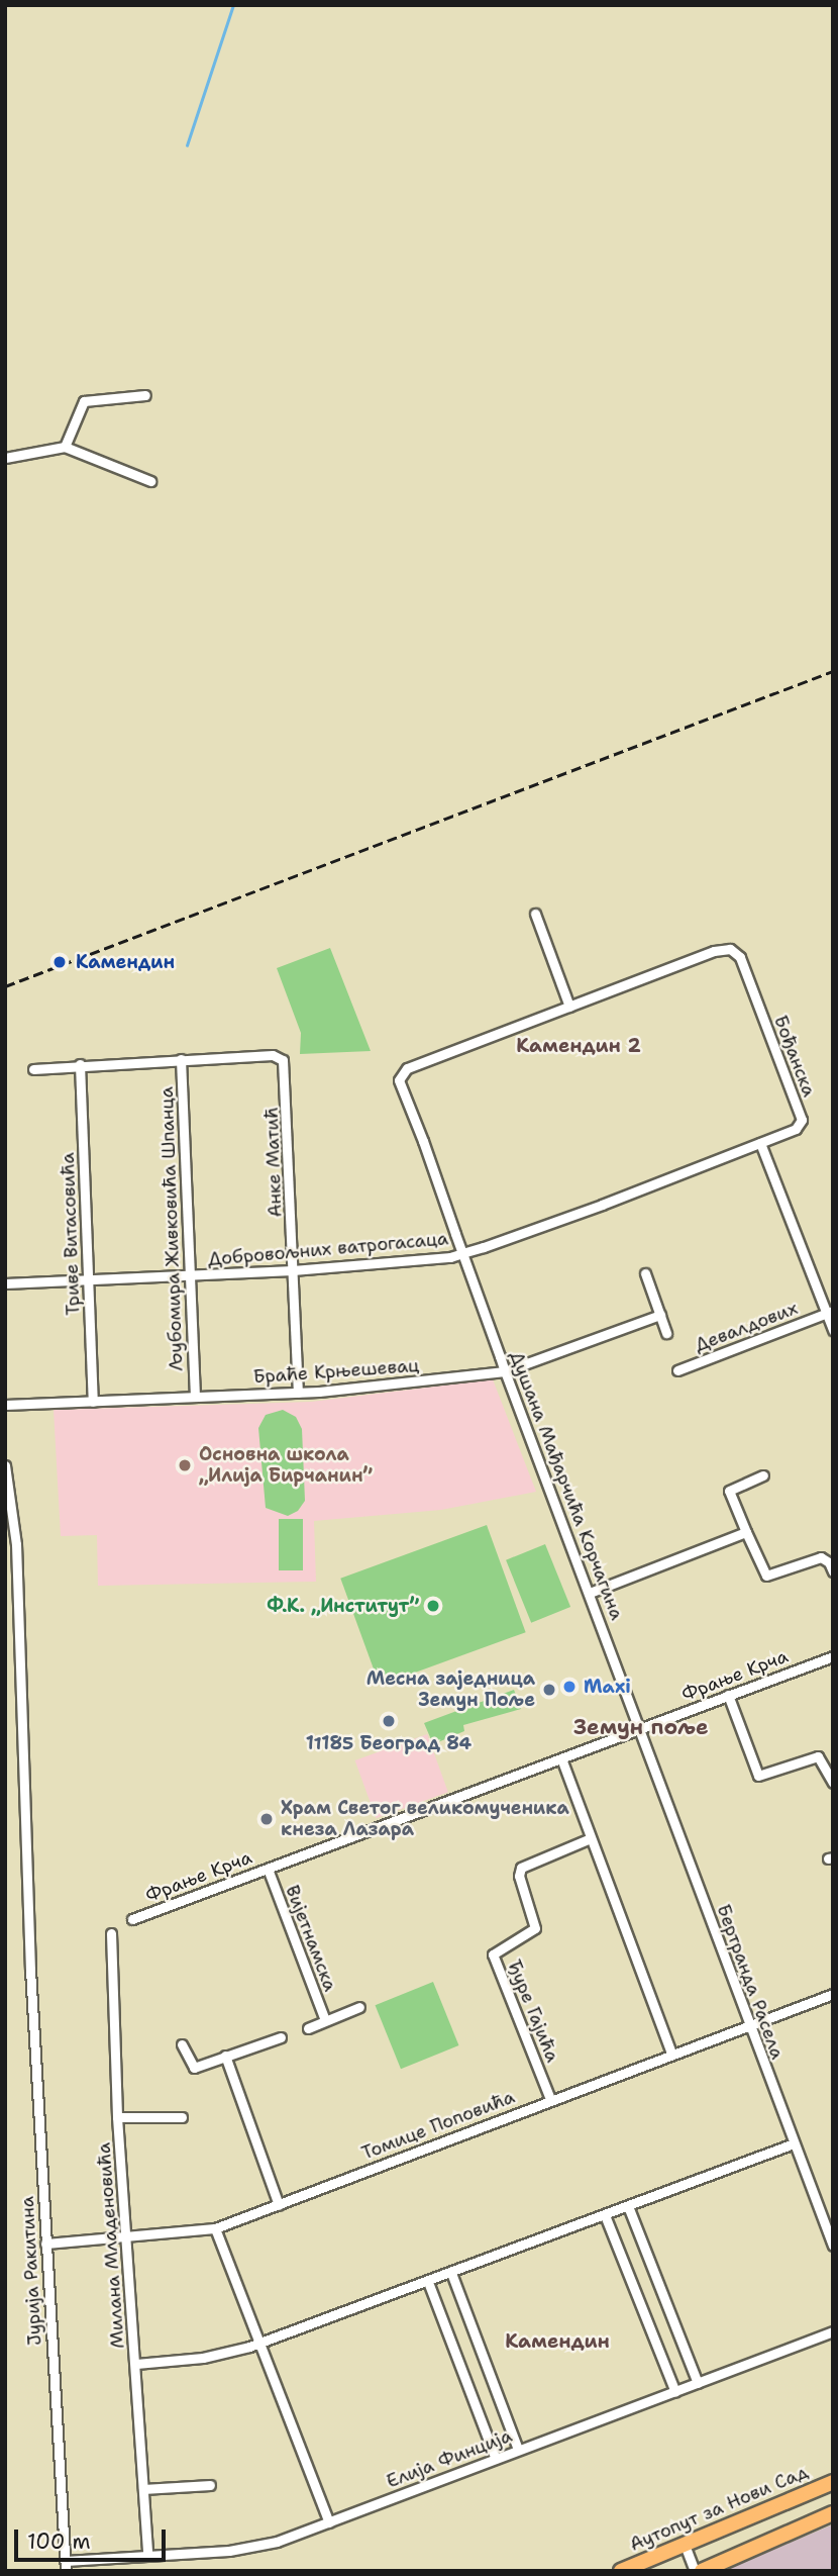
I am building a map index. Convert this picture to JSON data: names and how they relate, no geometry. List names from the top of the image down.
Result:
{
  "streets": {
    "main road": ["Аутопут за Нови Сад"],
    "street": [
      "Бођанска",
      "Анке Матић",
      "Љубомира Живковића Шпанца",
      "Триве Витасовића",
      "Добровољних ватрогасаца",
      "Девалдових",
      "Браће Крњешевац",
      "Душана Мађарчића Корчагина",
      "Фрање Крча",
      "Вијетнамска",
      "Бертранда Расела",
      "Ђуре Гајића",
      "Томице Поповића",
      "Милана Младеновића",
      "Јурија Ракитина",
      "Елија Финција"
    ]
  },
  "crossings": [
    ["Бођанска", "Добровољних ватрогасаца"],
    ["Бођанска", "Душана Мађарчића Корчагина"],
    ["Анке Матић", "Љубомира Живковића Шпанца"],
    ["Анке Матић", "Добровољних ватрогасаца"],
    ["Анке Матић", "Браће Крњешевац"],
    ["Љубомира Живковића Шпанца", "Добровољних ватрогасаца"],
    ["Љубомира Живковића Шпанца", "Браће Крњешевац"],
    ["Триве Витасовића", "Добровољних ватрогасаца"],
    ["Триве Витасовића", "Браће Крњешевац"],
    ["Добровољних ватрогасаца", "Душана Мађарчића Корчагина"],
    ["Браће Крњешевац", "Душана Мађарчића Корчагина"],
    ["Душана Мађарчића Корчагина", "Фрање Крча"],
    ["Душана Мађарчића Корчагина", "Бертранда Расела"],
    ["Фрање Крча", "Вијетнамска"],
    ["Фрање Крча", "Бертранда Расела"],
    ["Бертранда Расела", "Томице Поповића"],
    ["Ђуре Гајића", "Томице Поповића"],
    ["Томице Поповића", "Милана Младеновића"],
    ["Томице Поповића", "Јурија Ракитина"],
    ["Милана Младеновића", "Елија Финција"],
    ["Јурија Ракитина", "Елија Финција"]
  ],
  "districts": ["Камендин 2", "Земун поље", "Камендин"],
  "places": [
    "Камендин",
    "Основна школа „Илија Бирчанин”",
    "Ф.К. „Институт”",
    "Maxi",
    "Месна заједница Земун Поље",
    "11185 Београд 84",
    "Храм Светог великомученика кнеза Лазара"
  ],
  "scale_bar": "100 m"
}
